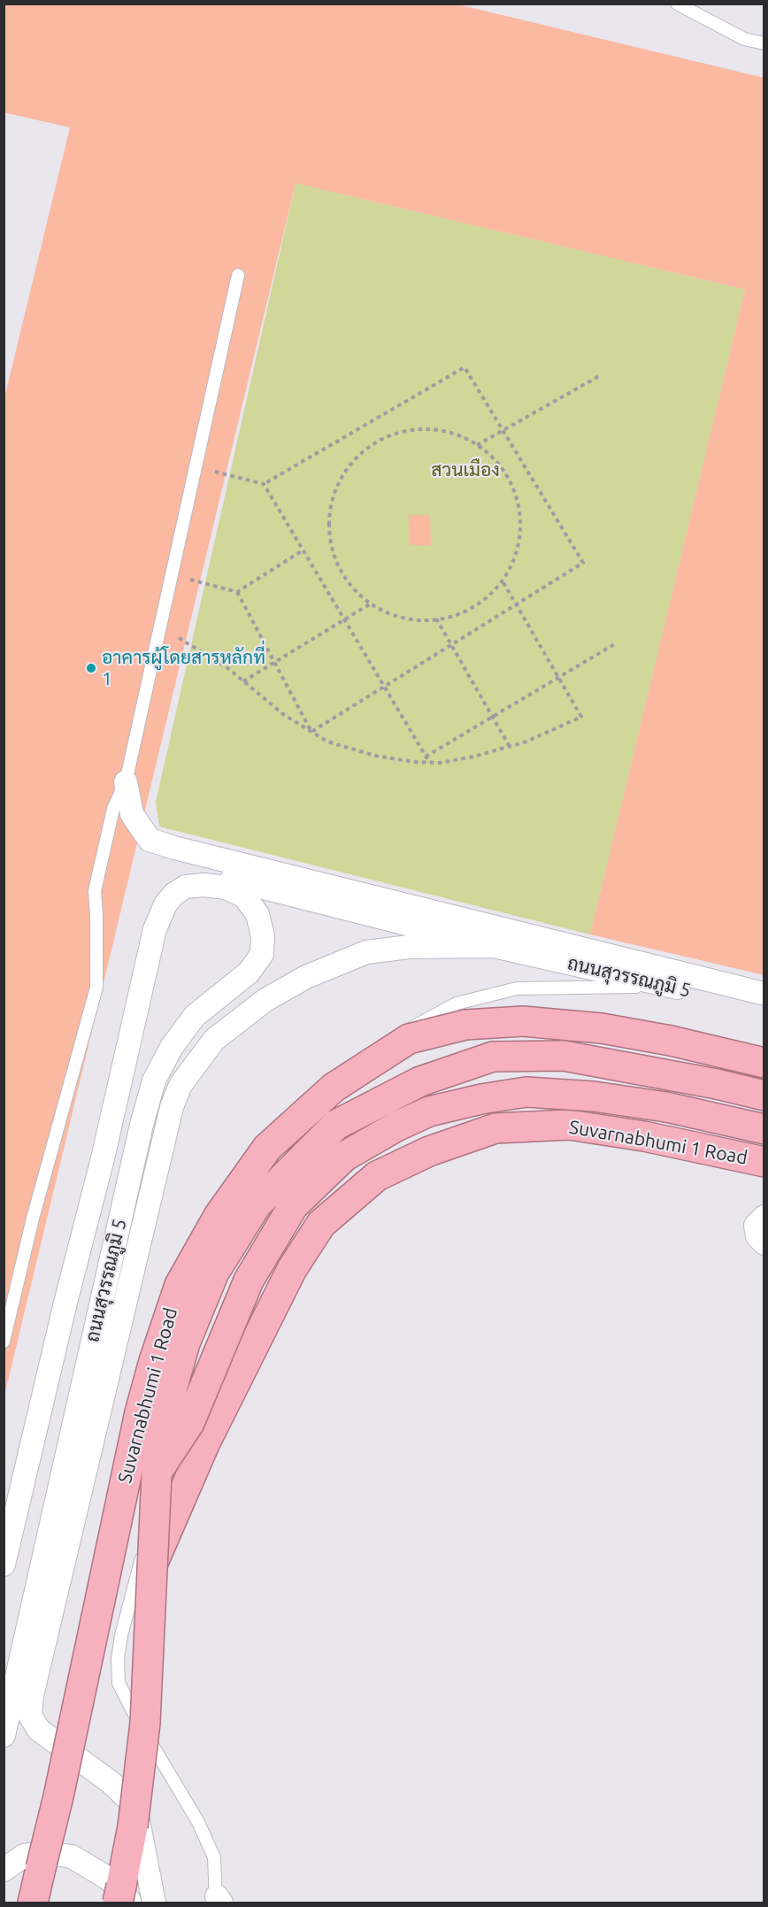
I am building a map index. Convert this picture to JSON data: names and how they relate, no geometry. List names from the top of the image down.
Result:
{
  "streets": {
    "highway": ["Suvarnabhumi 1 Road"],
    "street": ["ถนนสุวรรณภูมิ 5"]
  },
  "parks": ["สวนเมือง"],
  "places": ["อาคารผู้โดยสารหลักที่ 1"]
}
